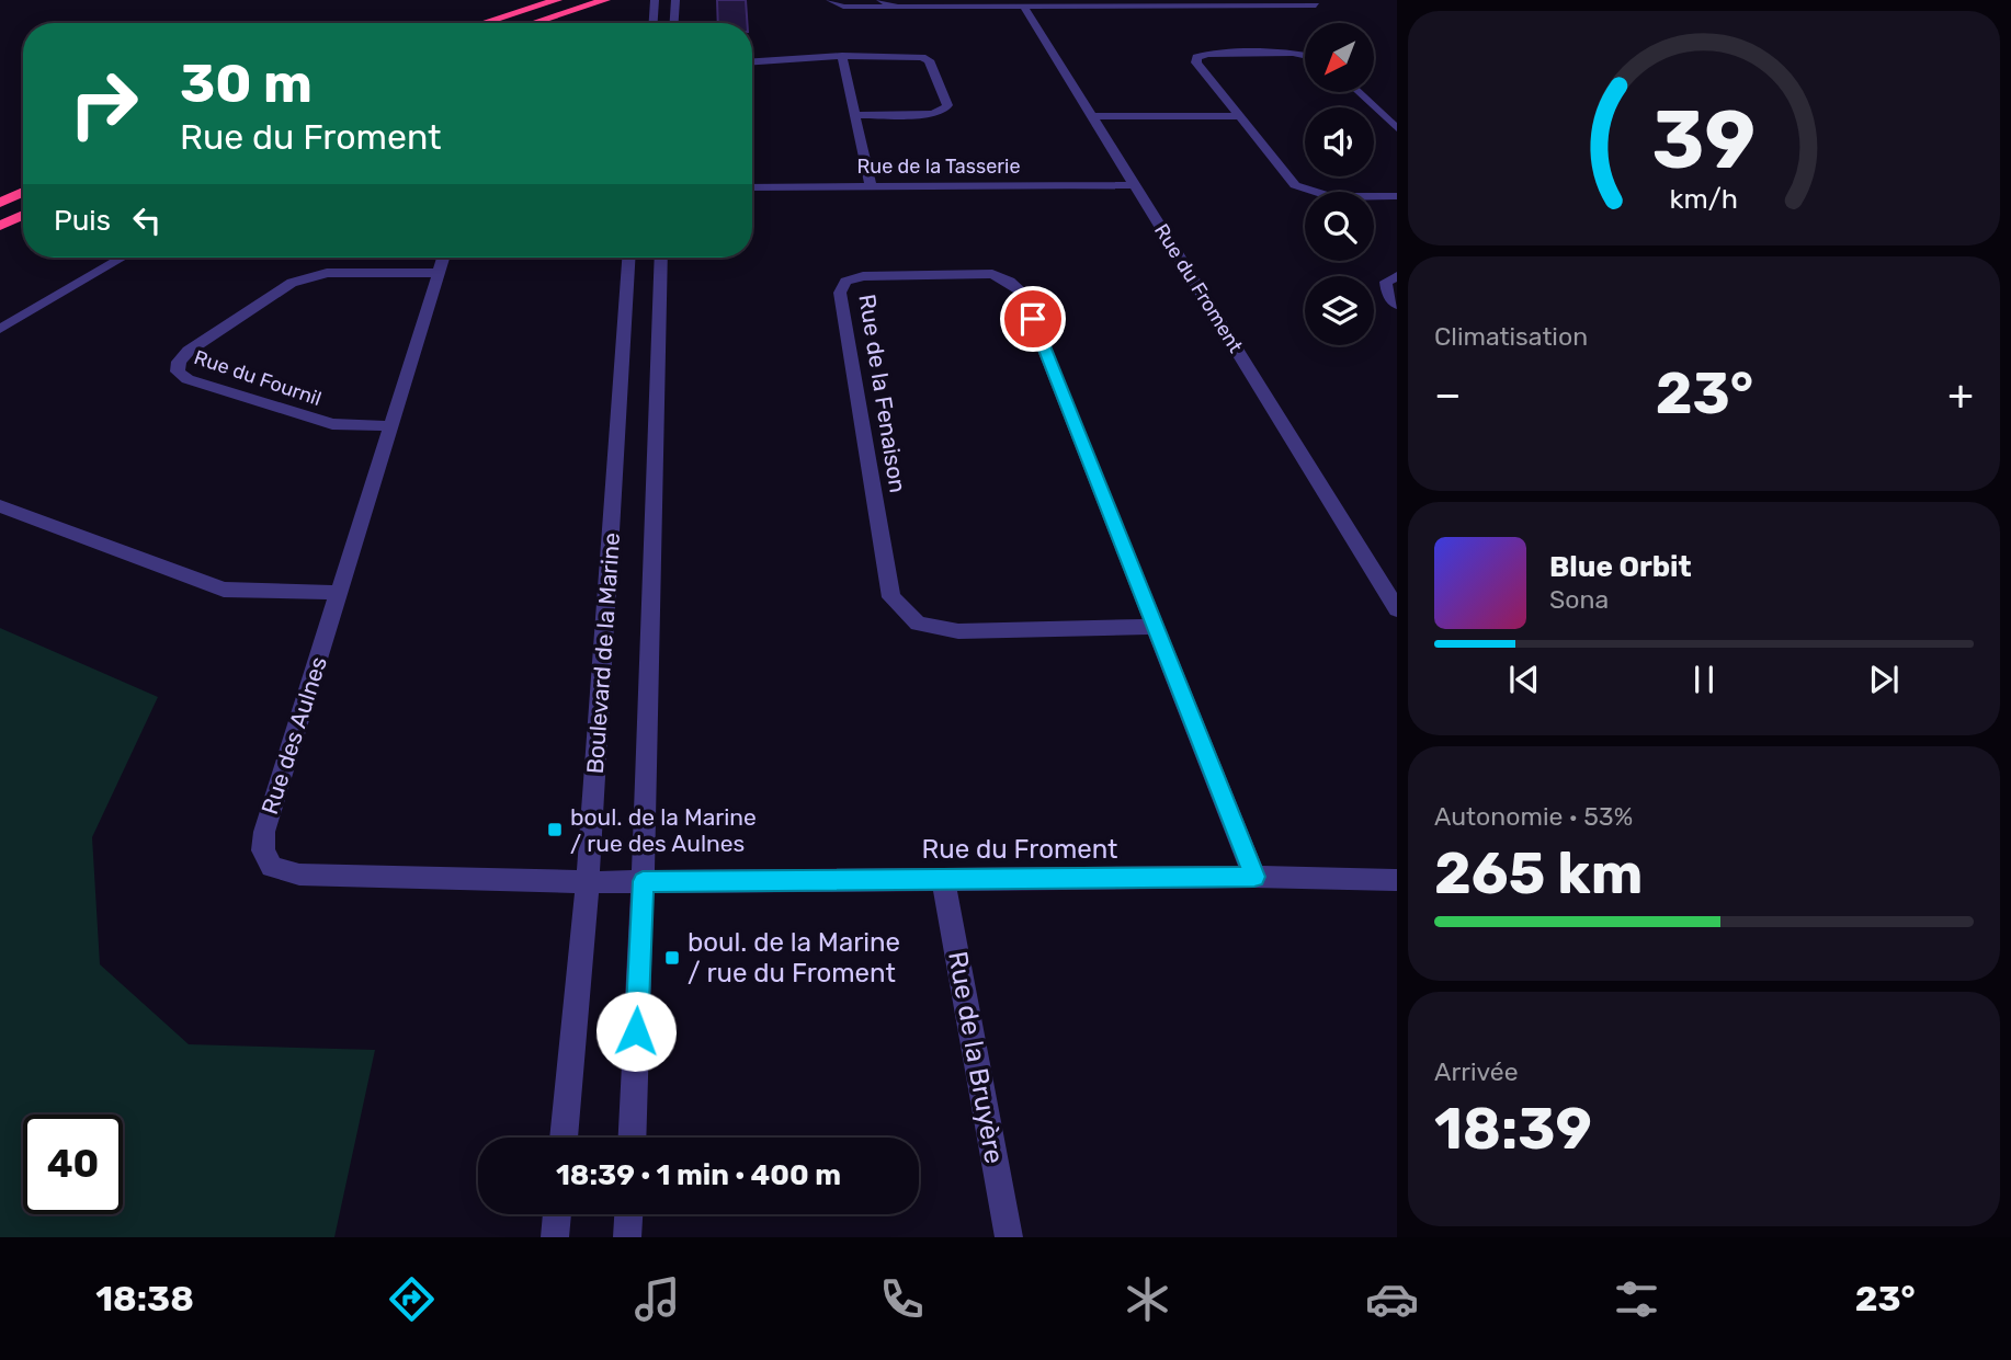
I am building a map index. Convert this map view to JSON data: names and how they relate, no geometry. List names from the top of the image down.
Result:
{
  "streets": {
    "street": [
      "Rue de la Tasserie",
      "Rue du Froment",
      "Rue du Fournil",
      "Rue de la Fenaison",
      "Boulevard de la Marine",
      "Rue des Aulnes",
      "Rue de la Bruyère"
    ]
  },
  "crossings": [
    ["Rue de la Tasserie", "Rue du Froment"],
    ["Rue du Froment", "Rue de la Fenaison"],
    ["Rue du Froment", "Boulevard de la Marine"],
    ["Rue du Froment", "Rue des Aulnes"],
    ["Rue du Froment", "Rue de la Bruyère"],
    ["Rue du Fournil", "Rue des Aulnes"],
    ["Boulevard de la Marine", "Rue des Aulnes"]
  ],
  "places": {
    "transit": ["boul. de la Marine / rue des Aulnes", "boul. de la Marine / rue du Froment"]
  },
  "north": "bottom left",
  "page": {
    "turn": ["30 m", "Rue du Froment"],
    "then": "Puis",
    "tile": [
      "Climatisation",
      ["Autonomie · 53%", "265 km"],
      ["Arrivée", "18:39"]
    ],
    "heat": ["−", "23°", "+"],
    "song": ["Blue Orbit", "Sona"],
    "limit": "40",
    "trip": "18:39 · 1 min · 400 m",
    "tabs": ["18:38", "23°"],
    "gauge": ["39", "km/h"]
  }
}
